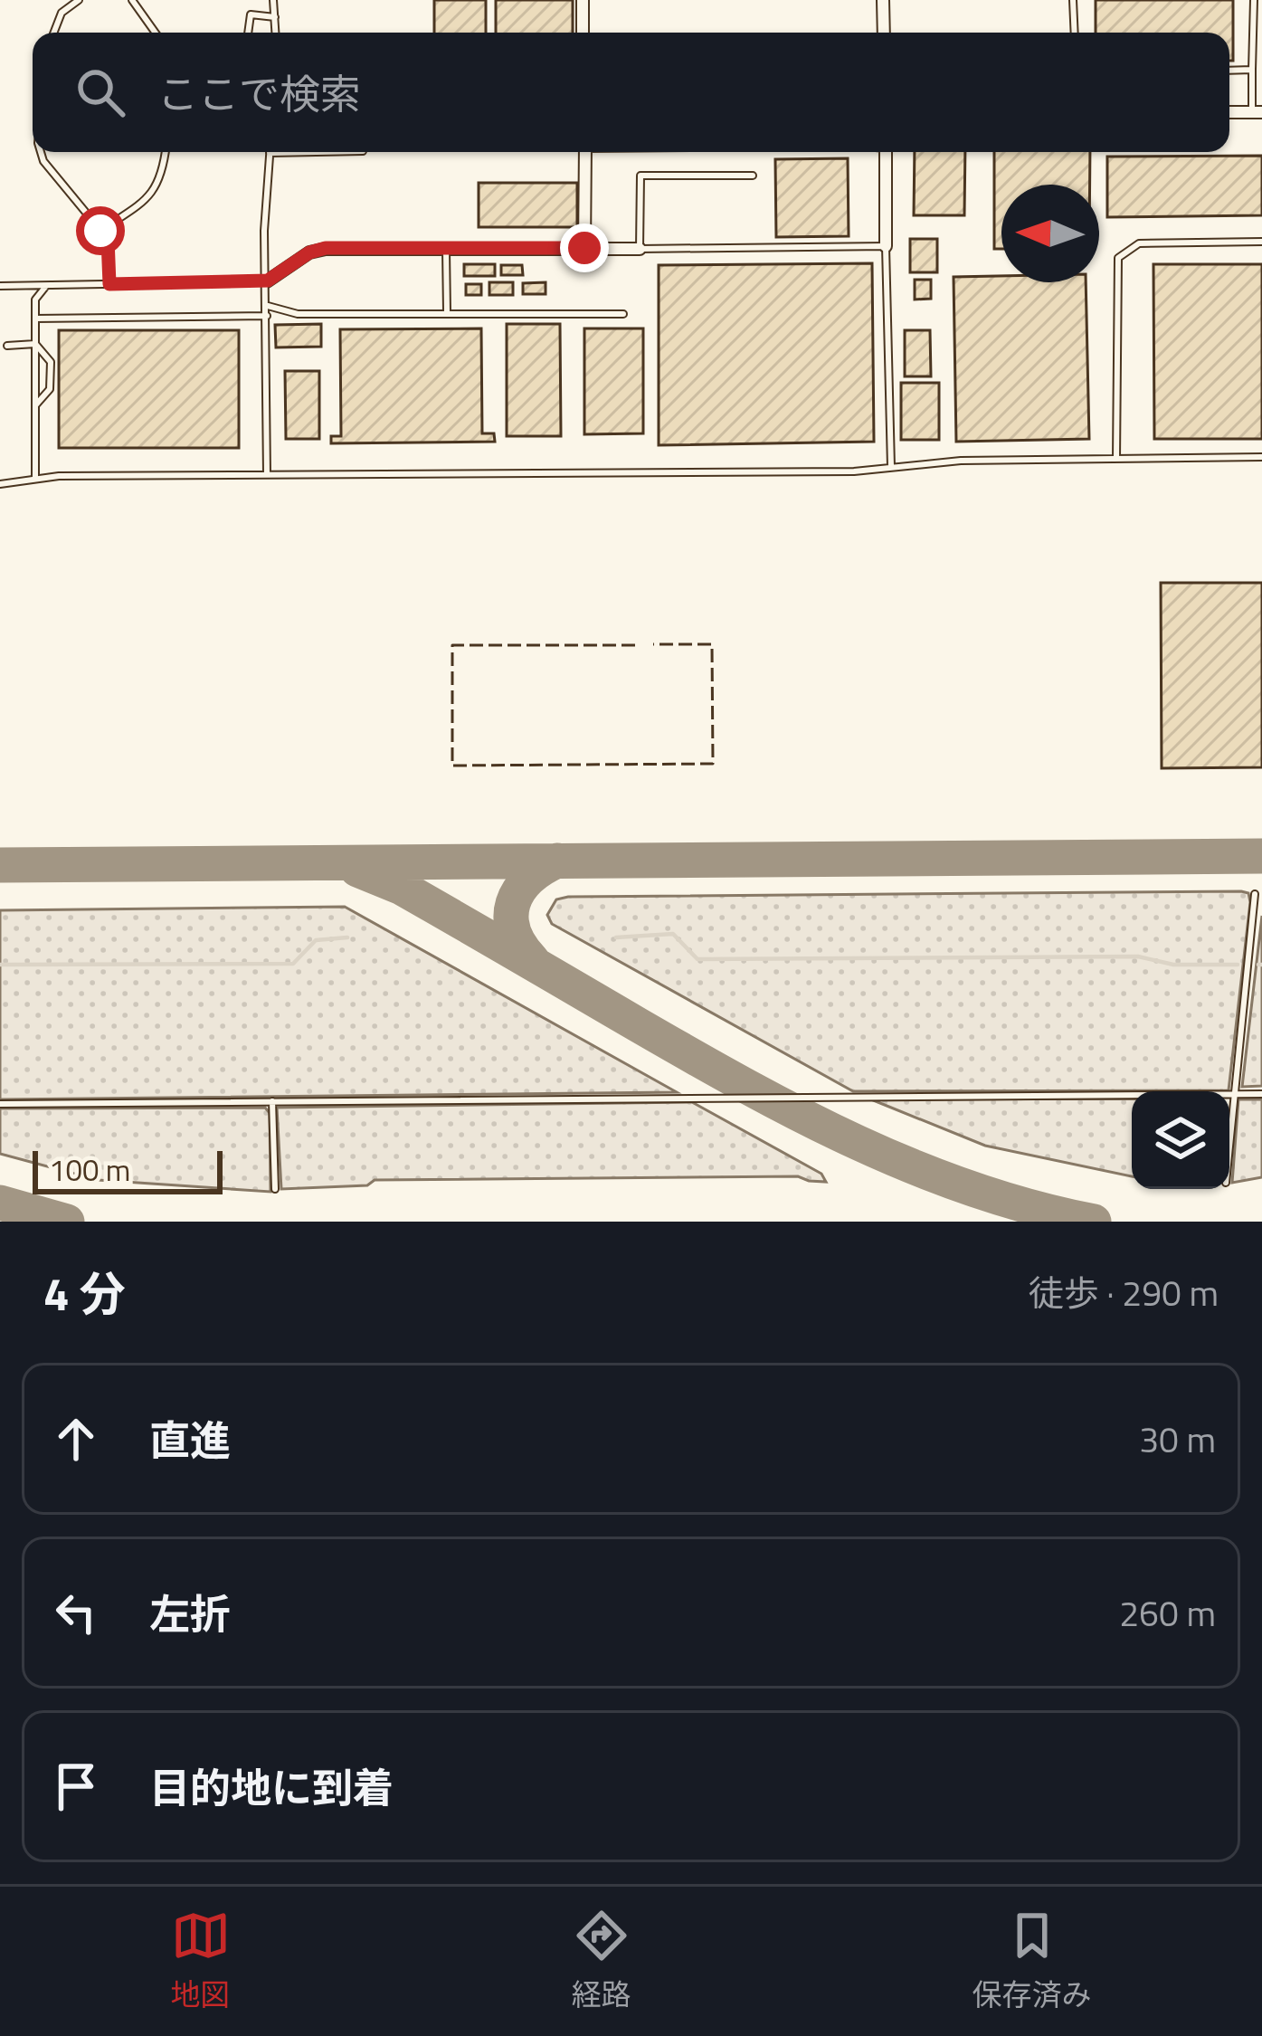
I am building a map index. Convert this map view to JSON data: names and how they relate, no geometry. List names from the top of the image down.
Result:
{
  "scale_bar": "100 m",
  "north": "left",
  "page": {
    "search": "ここで検索",
    "scale": "100 m",
    "heading": ["4 分", "徒歩 · 290 m"],
    "list": [
      ["直進", "30 m"],
      ["左折", "260 m"],
      "目的地に到着"
    ],
    "nav": ["地図", "経路", "保存済み"]
  }
}
